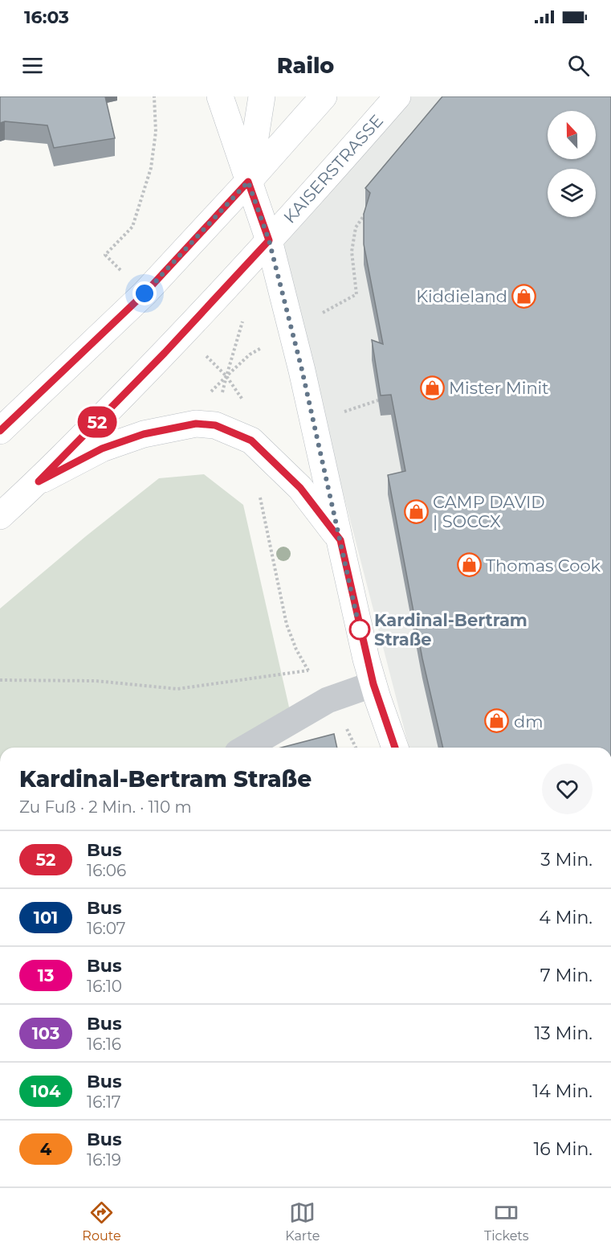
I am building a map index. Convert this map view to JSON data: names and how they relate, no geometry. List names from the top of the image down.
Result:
{
  "streets": {
    "street": ["KAISERSTRASSE"]
  },
  "places": {
    "shop": [
      "Kiddieland",
      "Mister Minit",
      "CAMP DAVID | SOCCX",
      "Thomas Cook",
      "dm"
    ],
    "other": ["Kardinal-Bertram Straße"]
  },
  "lines": ["bus line 52"],
  "north": "top",
  "page": {
    "status": "16:03",
    "header": "Railo",
    "on_map": "52",
    "heading": ["Kardinal-Bertram Straße", "Zu Fuß · 2 Min. · 110 m"],
    "list": [
      {
        "mark": "52",
        "name": "Bus",
        "note": "16:06",
        "value": "3 Min."
      },
      {
        "mark": "101",
        "name": "Bus",
        "note": "16:07",
        "value": "4 Min."
      },
      {
        "mark": "13",
        "name": "Bus",
        "note": "16:10",
        "value": "7 Min."
      },
      {
        "mark": "103",
        "name": "Bus",
        "note": "16:16",
        "value": "13 Min."
      },
      {
        "mark": "104",
        "name": "Bus",
        "note": "16:17",
        "value": "14 Min."
      },
      {
        "mark": "4",
        "name": "Bus",
        "note": "16:19",
        "value": "16 Min."
      }
    ],
    "tabs": ["Route", "Karte", "Tickets"]
  }
}
